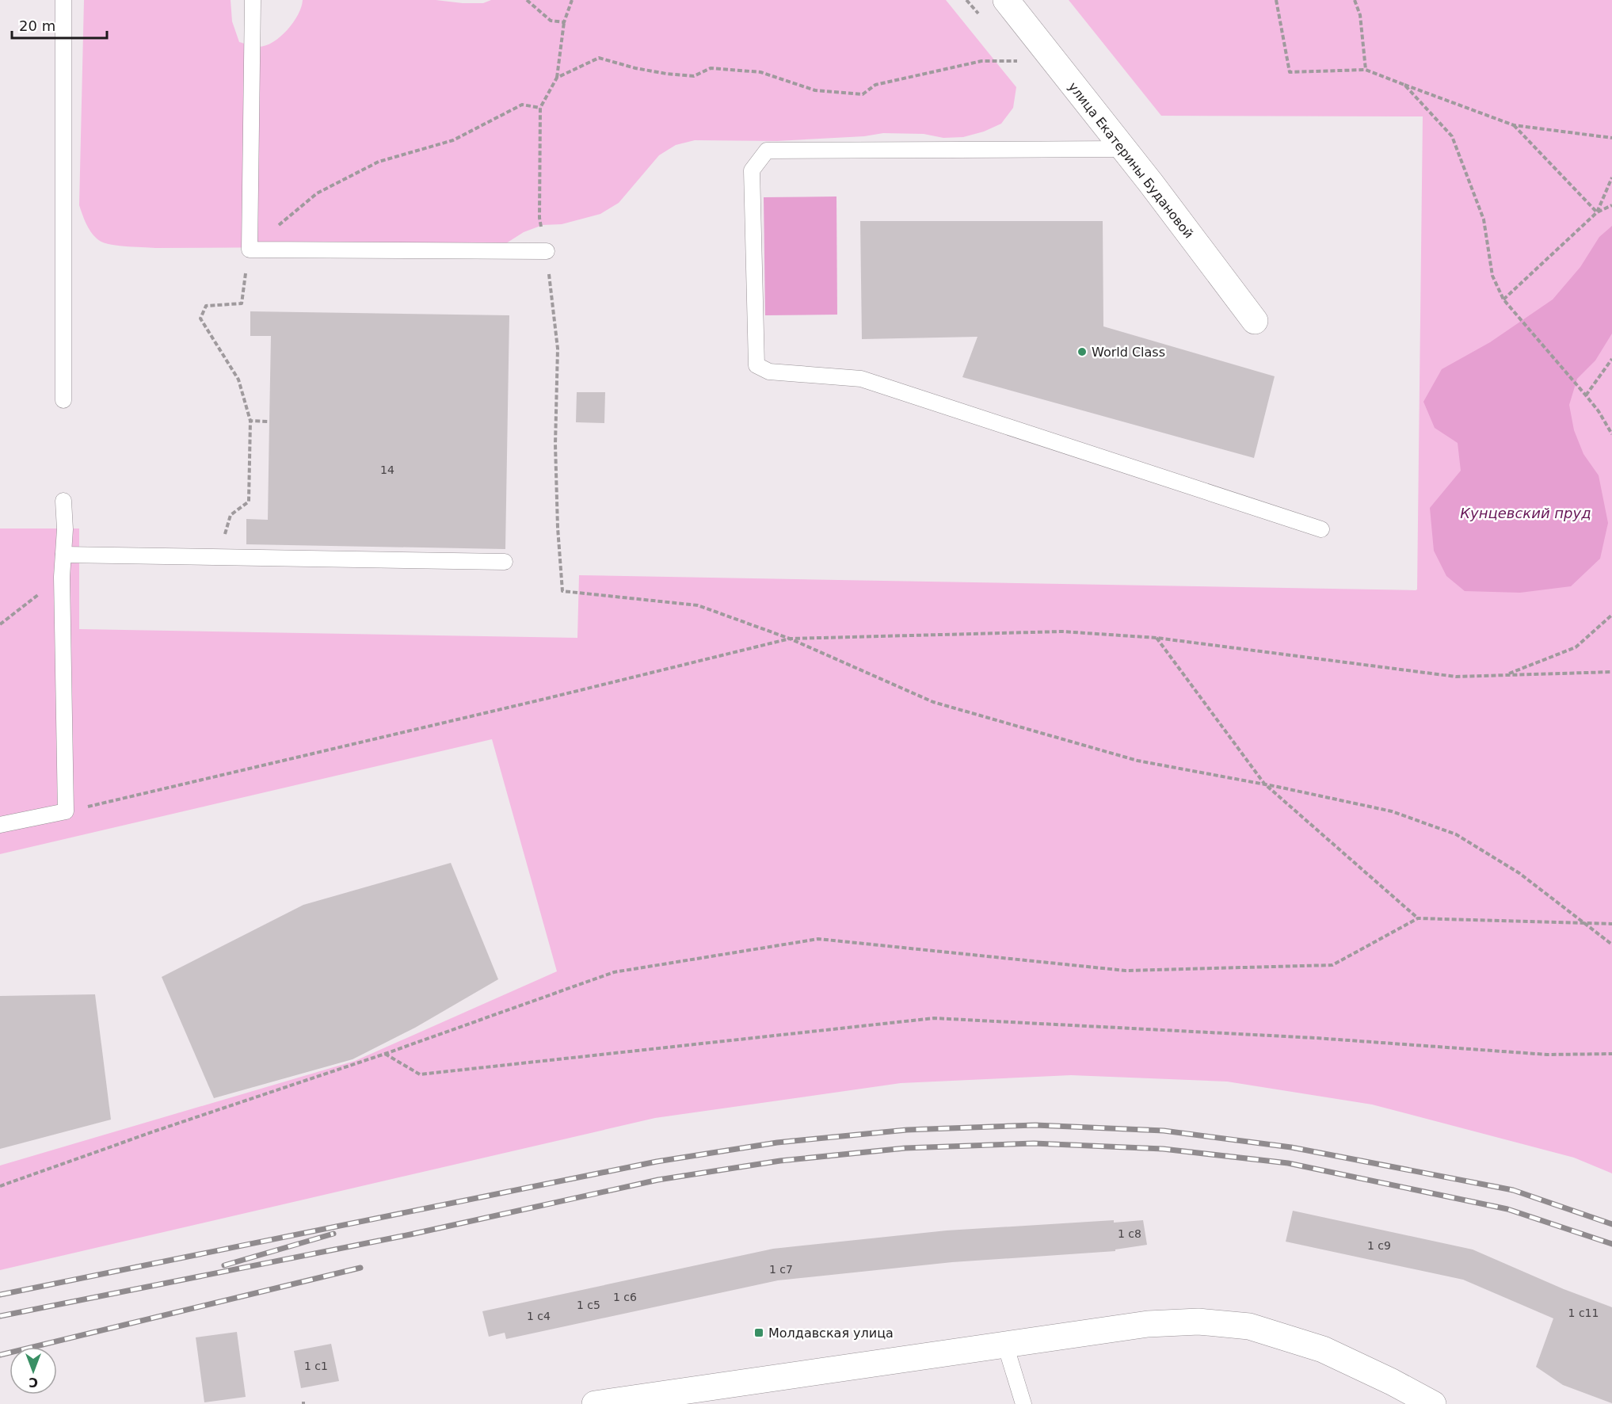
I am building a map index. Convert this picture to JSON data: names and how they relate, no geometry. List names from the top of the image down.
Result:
{
  "streets": {
    "street": ["улица Екатерины Будановой"]
  },
  "water": ["Кунцевский пруд"],
  "places": {
    "other": ["World Class"],
    "transit": ["Молдавская улица"]
  },
  "house_numbers": [
    "14",
    "1 с8",
    "1 с9",
    "1 с7",
    "1 с6",
    "1 с5",
    "1 с11",
    "1 с4",
    "1 с1"
  ],
  "scale_bar": "20 m",
  "north": "bottom"
}
